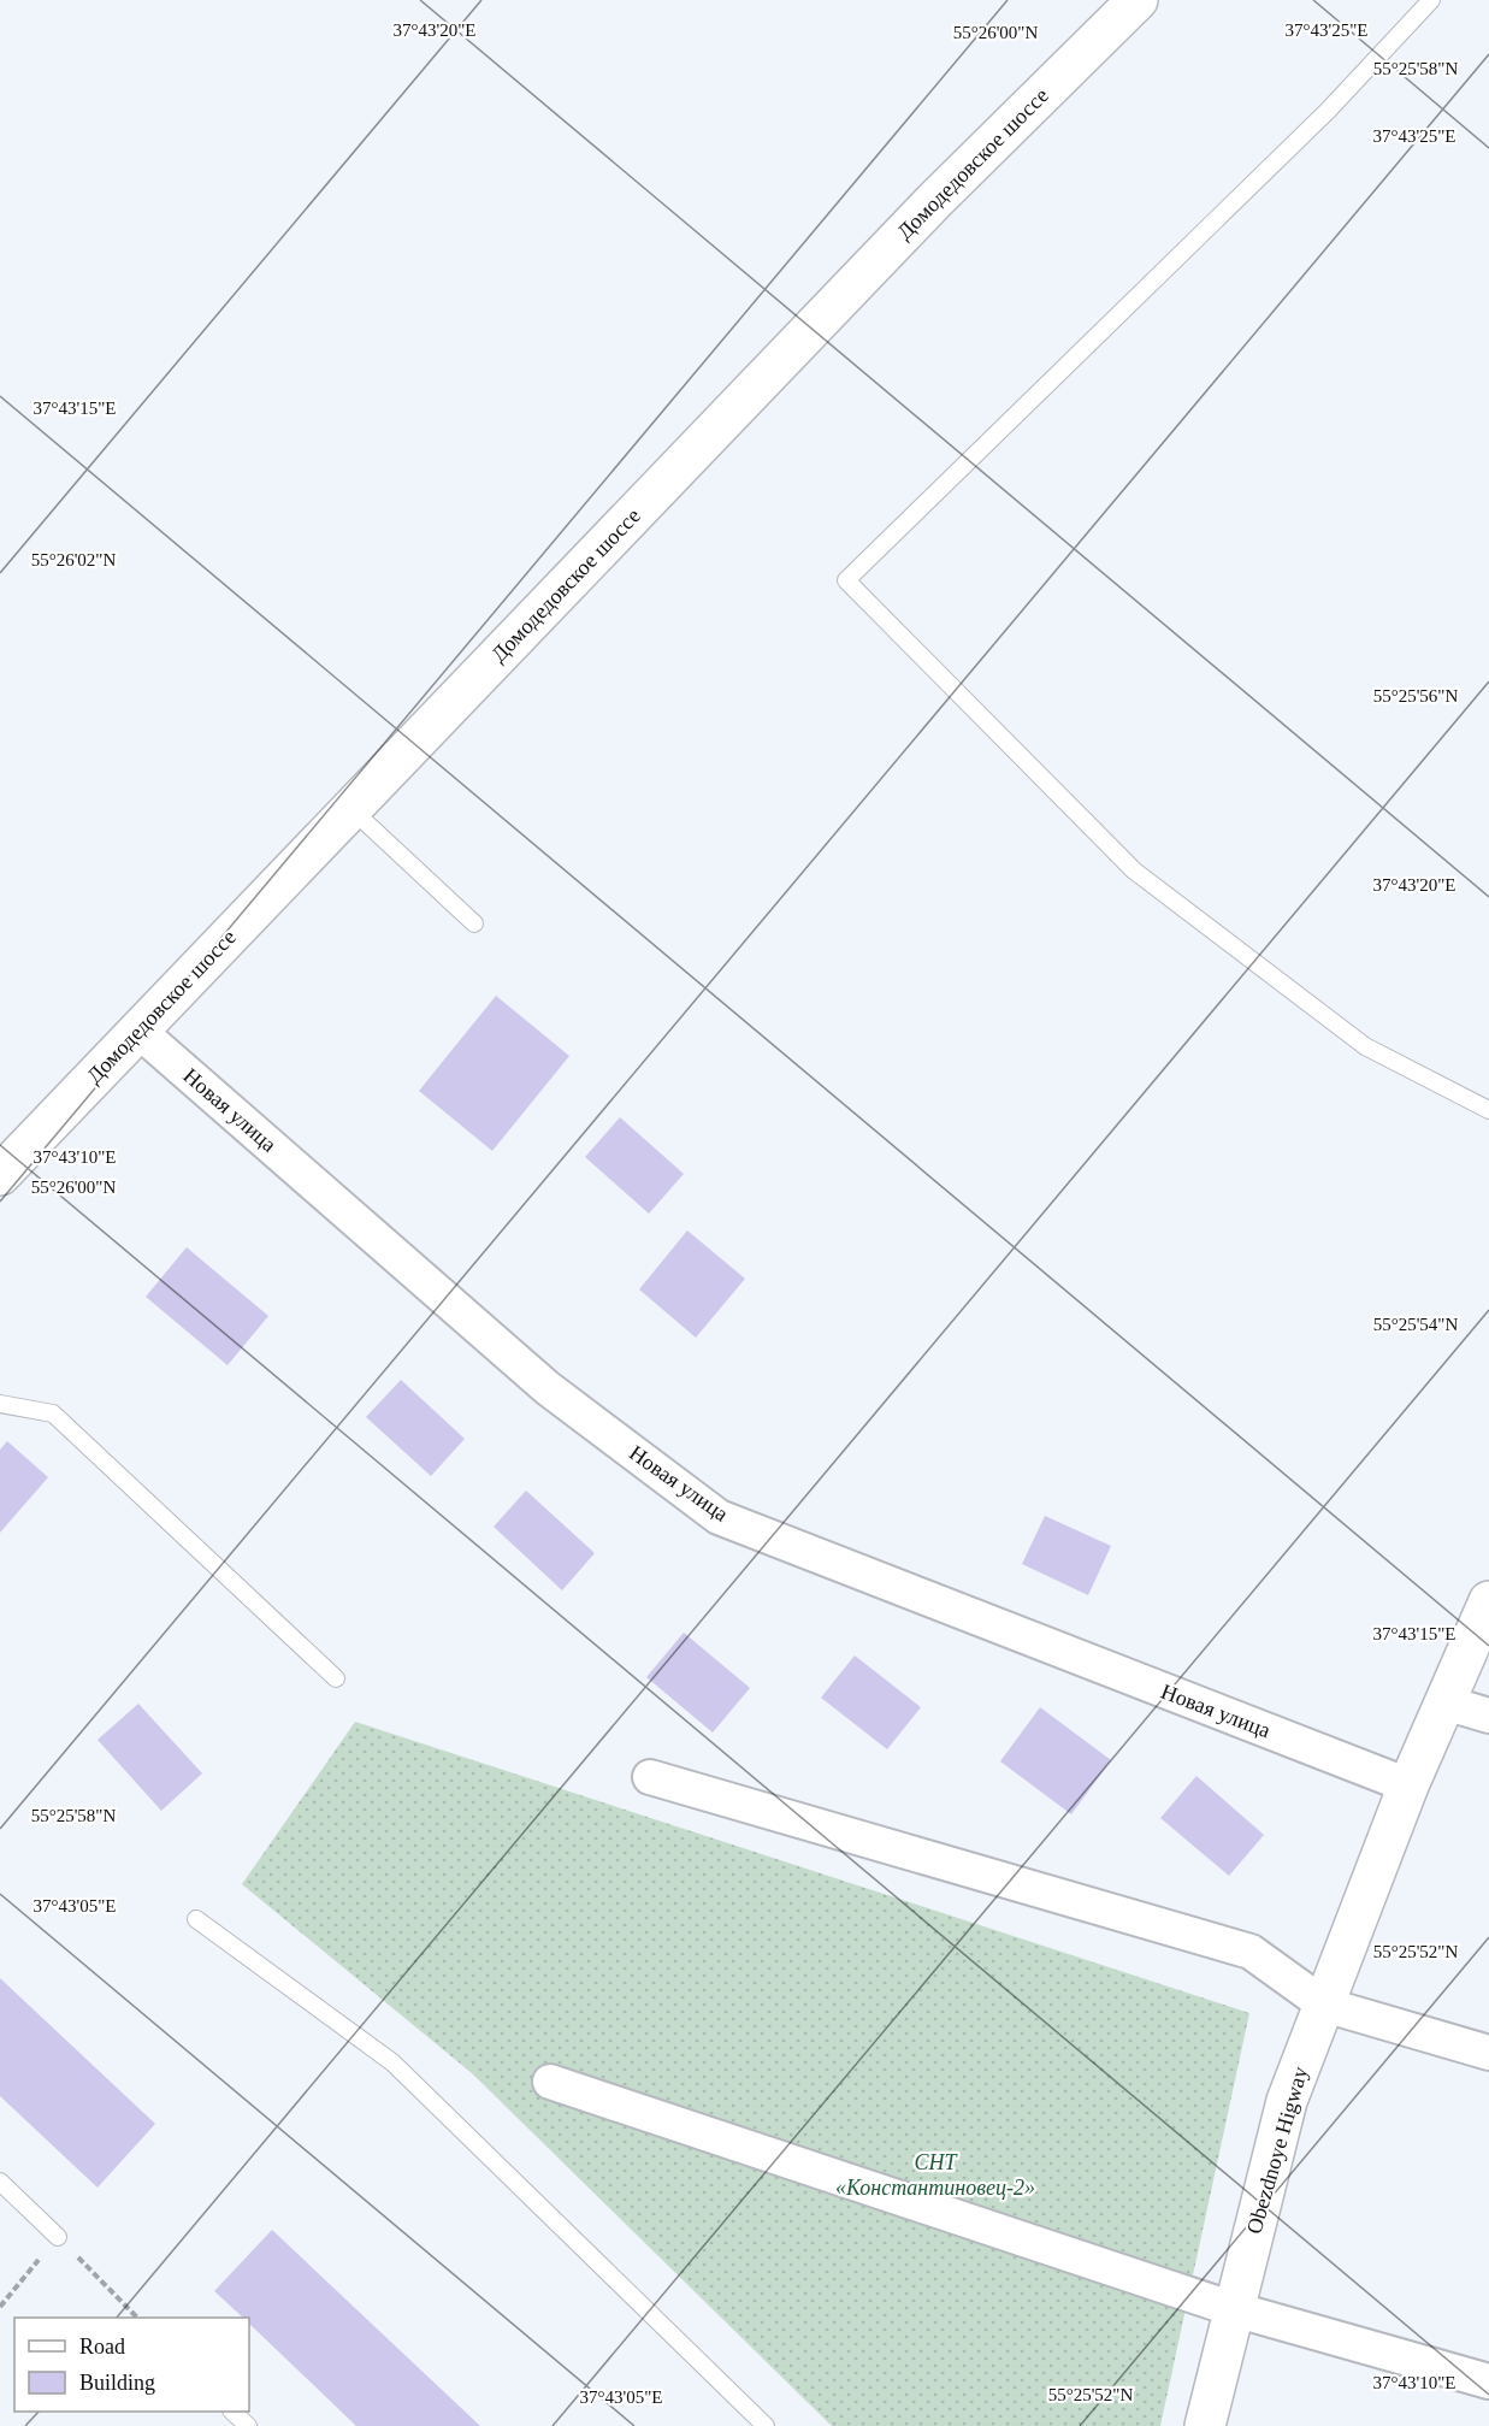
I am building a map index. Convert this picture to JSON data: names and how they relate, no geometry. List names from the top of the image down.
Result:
{
  "streets": {
    "street": ["Домодедовское шоссе", "Новая улица", "Obezdnoye Higway"]
  },
  "crossings": [
    ["Домодедовское шоссе", "Новая улица"],
    ["Новая улица", "Obezdnoye Higway"]
  ],
  "parks": ["СНТ «Константиновец-2»"],
  "legend": ["Road", "Building"],
  "coordinates": [
    "37°43'20\"E",
    "37°43'25\"E",
    "55°26'00\"N",
    "55°25'58\"N",
    "37°43'15\"E",
    "55°26'02\"N",
    "55°25'56\"N",
    "37°43'10\"E",
    "55°25'54\"N",
    "37°43'05\"E",
    "55°25'52\"N"
  ]
}
